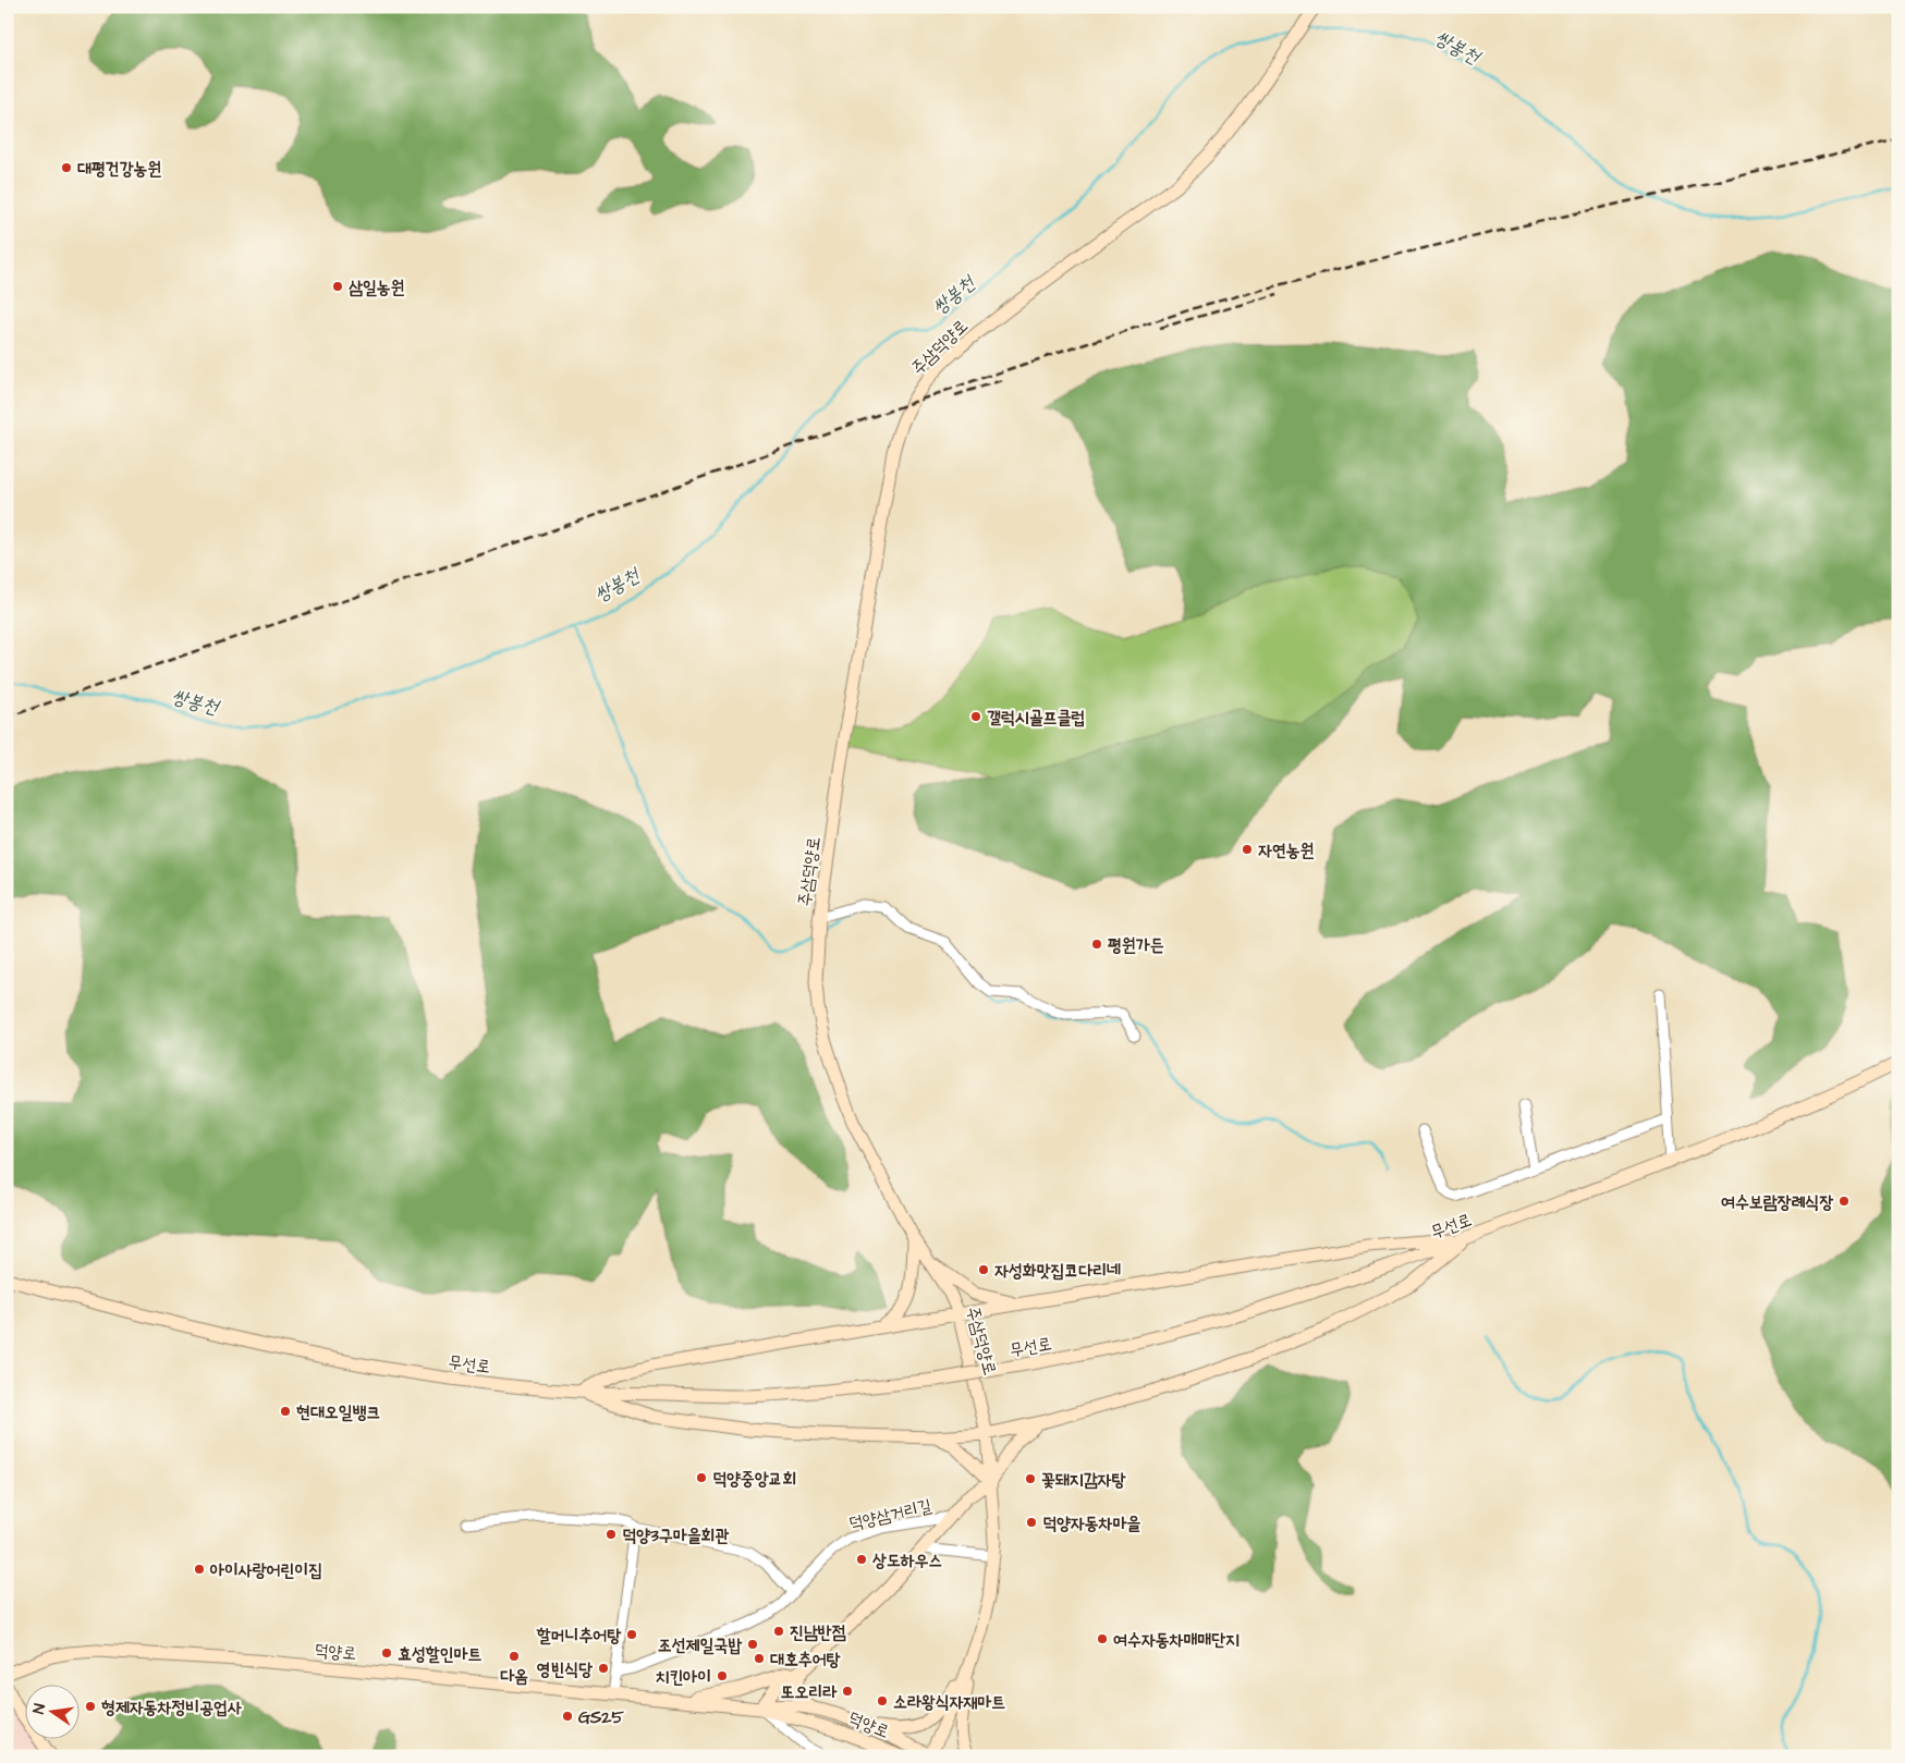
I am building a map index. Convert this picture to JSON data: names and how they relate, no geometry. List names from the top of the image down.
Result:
{
  "streets": {
    "street": [
      "주삼덕양로",
      "무선로",
      "덕양삼거리길",
      "덕양로"
    ]
  },
  "water": ["쌍봉천"],
  "places": [
    "대평건강농원",
    "삼일농원",
    "갤럭시골프클럽",
    "자연농원",
    "평원가든",
    "여수보람장례식장",
    "자성화맛집코다리네",
    "현대오일뱅크",
    "덕양중앙교회",
    "꽃돼지감자탕",
    "덕양자동차마을",
    "덕양3구마을회관",
    "상도하우스",
    "아이사랑어린이집",
    "진남반점",
    "할머니추어탕",
    "여수자동차매매단지",
    "조선제일국밥",
    "효성할인마트",
    "다옴",
    "대호추어탕",
    "영빈식당",
    "치킨아이",
    "또오리라",
    "소라왕식자재마트",
    "형제자동차정비공업사",
    "GS25"
  ],
  "north": "left"
}
